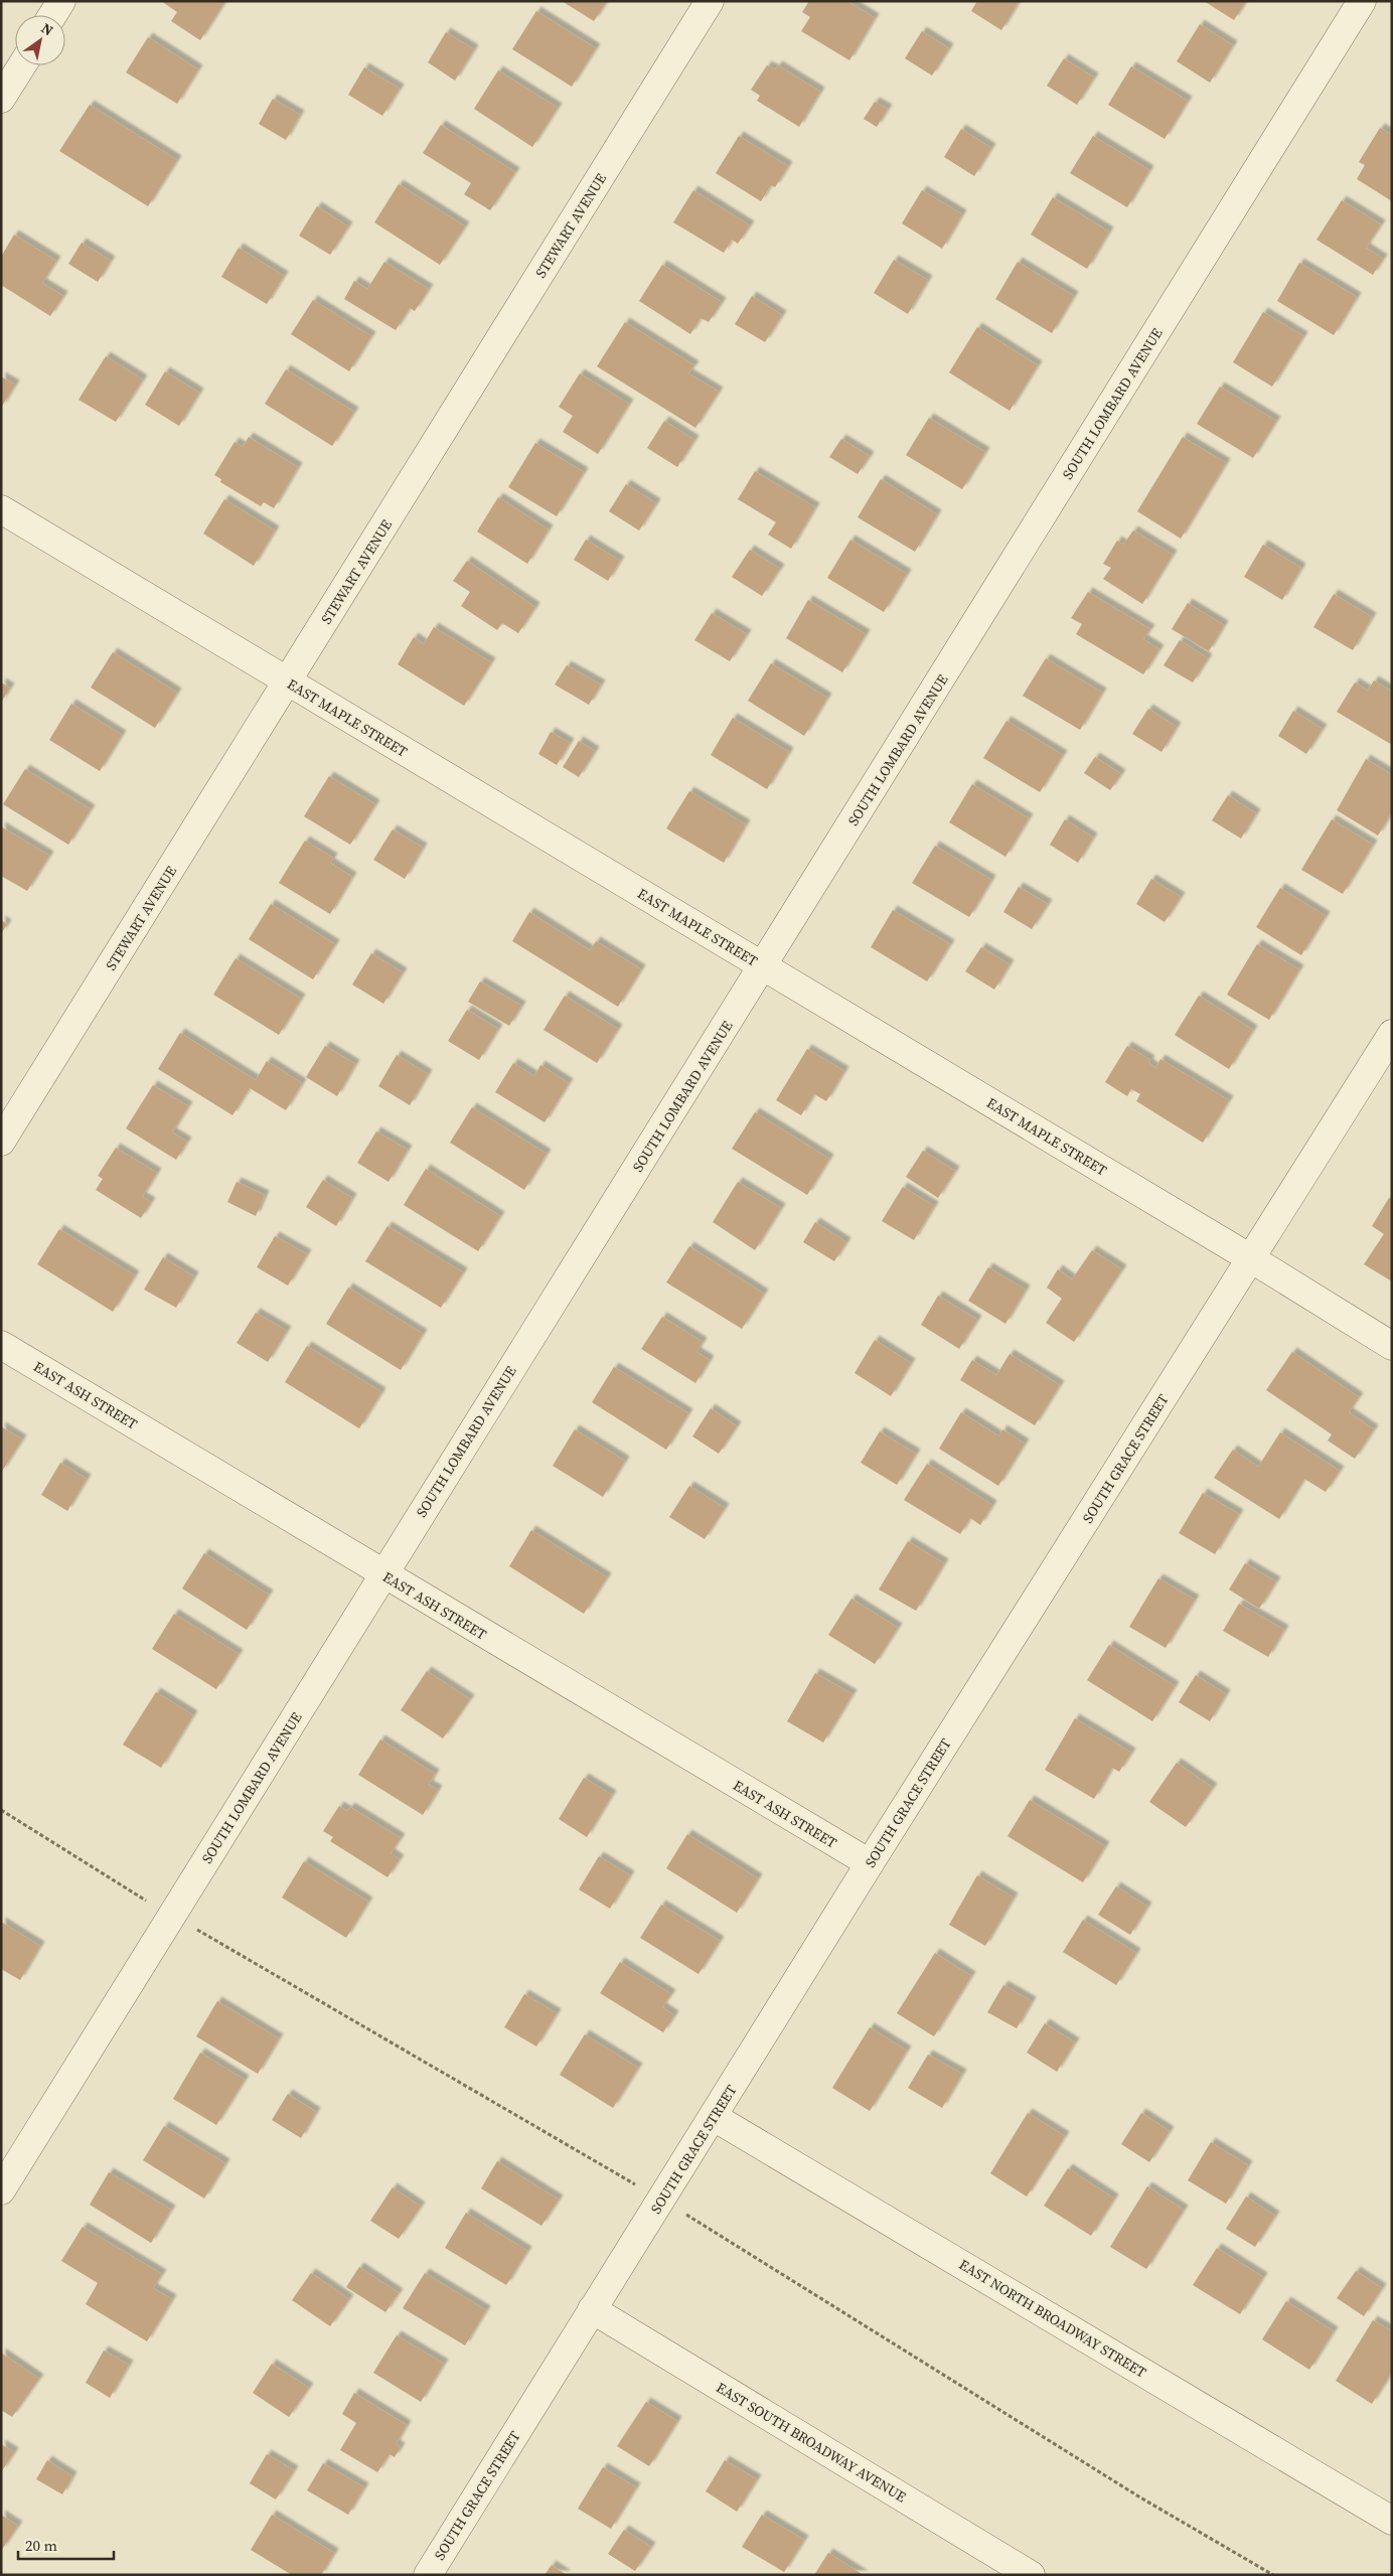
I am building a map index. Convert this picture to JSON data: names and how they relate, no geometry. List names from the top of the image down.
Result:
{
  "streets": {
    "street": [
      "STEWART AVENUE",
      "SOUTH LOMBARD AVENUE",
      "EAST MAPLE STREET",
      "EAST ASH STREET",
      "SOUTH GRACE STREET",
      "EAST NORTH BROADWAY STREET",
      "EAST SOUTH BROADWAY AVENUE"
    ]
  },
  "crossings": [
    ["STEWART AVENUE", "EAST MAPLE STREET"],
    ["SOUTH LOMBARD AVENUE", "EAST MAPLE STREET"],
    ["SOUTH LOMBARD AVENUE", "EAST ASH STREET"],
    ["EAST MAPLE STREET", "SOUTH GRACE STREET"],
    ["EAST ASH STREET", "SOUTH GRACE STREET"],
    ["SOUTH GRACE STREET", "EAST NORTH BROADWAY STREET"],
    ["SOUTH GRACE STREET", "EAST SOUTH BROADWAY AVENUE"]
  ],
  "scale_bar": "20 m",
  "north": "top right"
}
